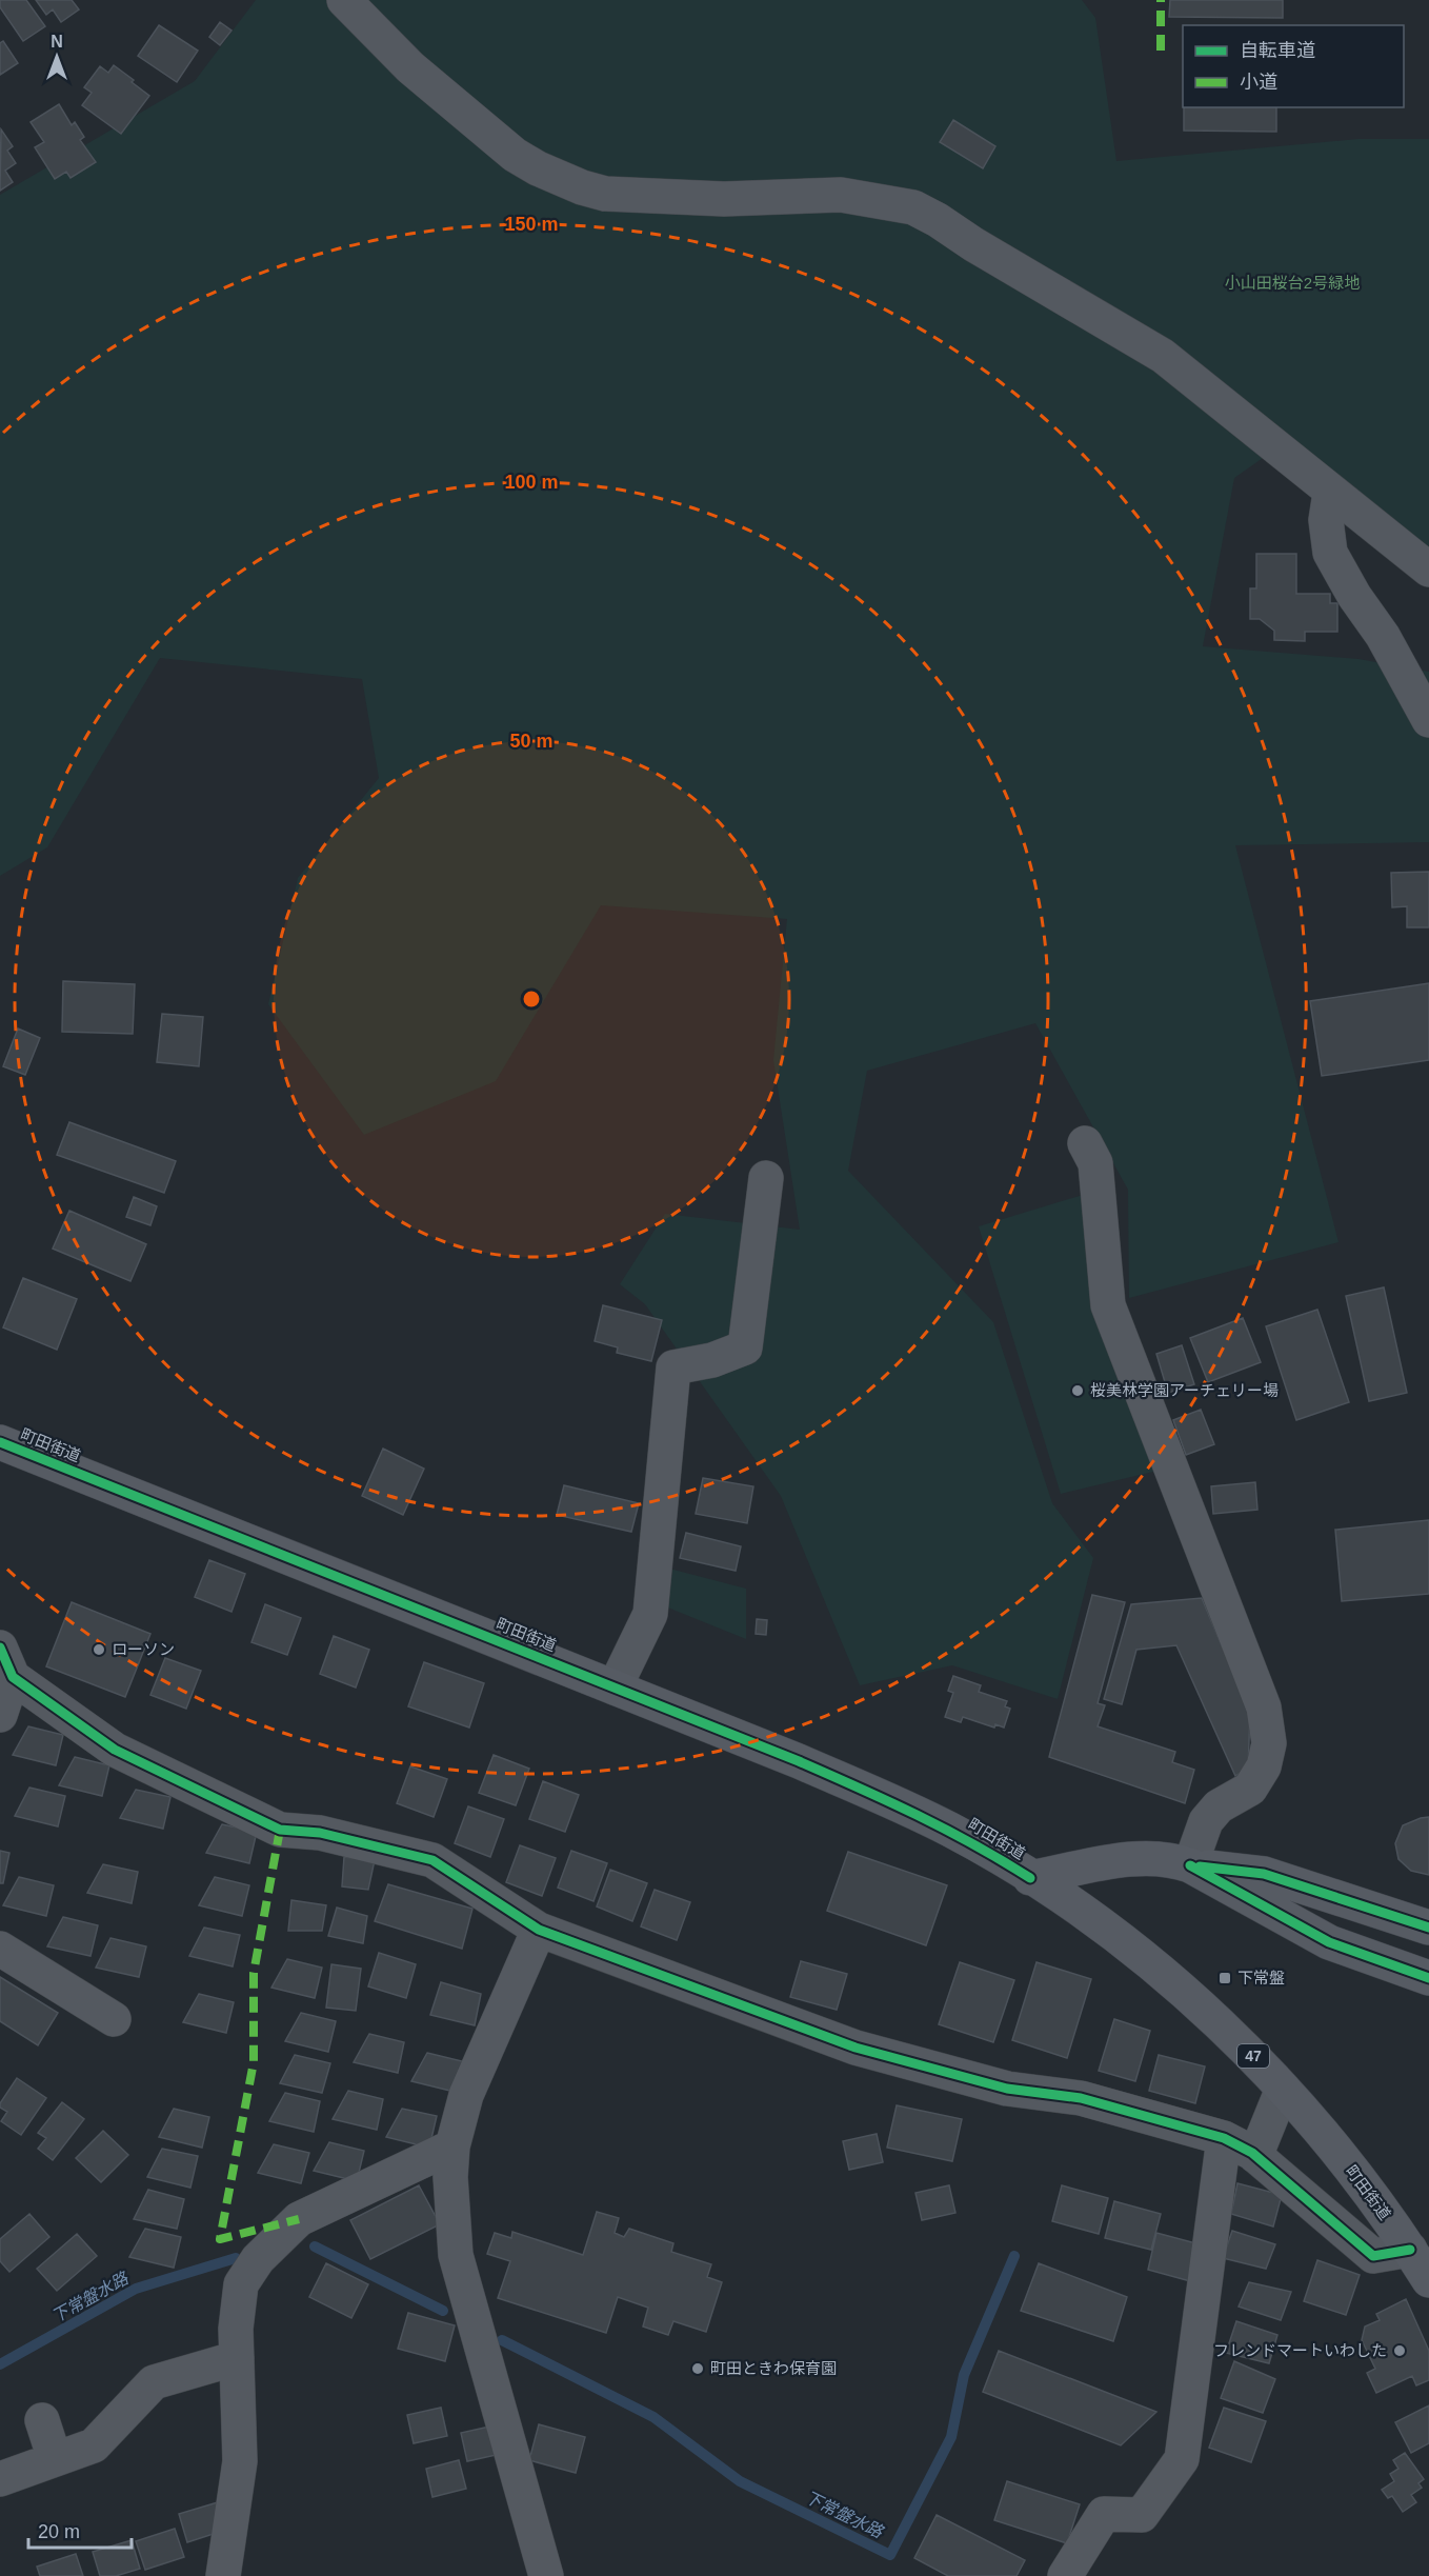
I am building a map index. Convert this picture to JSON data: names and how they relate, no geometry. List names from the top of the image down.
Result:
{
  "streets": {
    "main road": ["町田街道", "47"]
  },
  "water": ["下常盤水路"],
  "parks": ["小山田桜台2号緑地"],
  "places": {
    "other": [
      "桜美林学園アーチェリー場",
      "ローソン",
      "フレンドマートいわした",
      "町田ときわ保育園"
    ],
    "transit": ["下常盤"]
  },
  "legend": ["自転車道", "小道"],
  "scale_bar": "20 m",
  "north": "top",
  "rings": ["150 m", "100 m", "50 m"]
}
